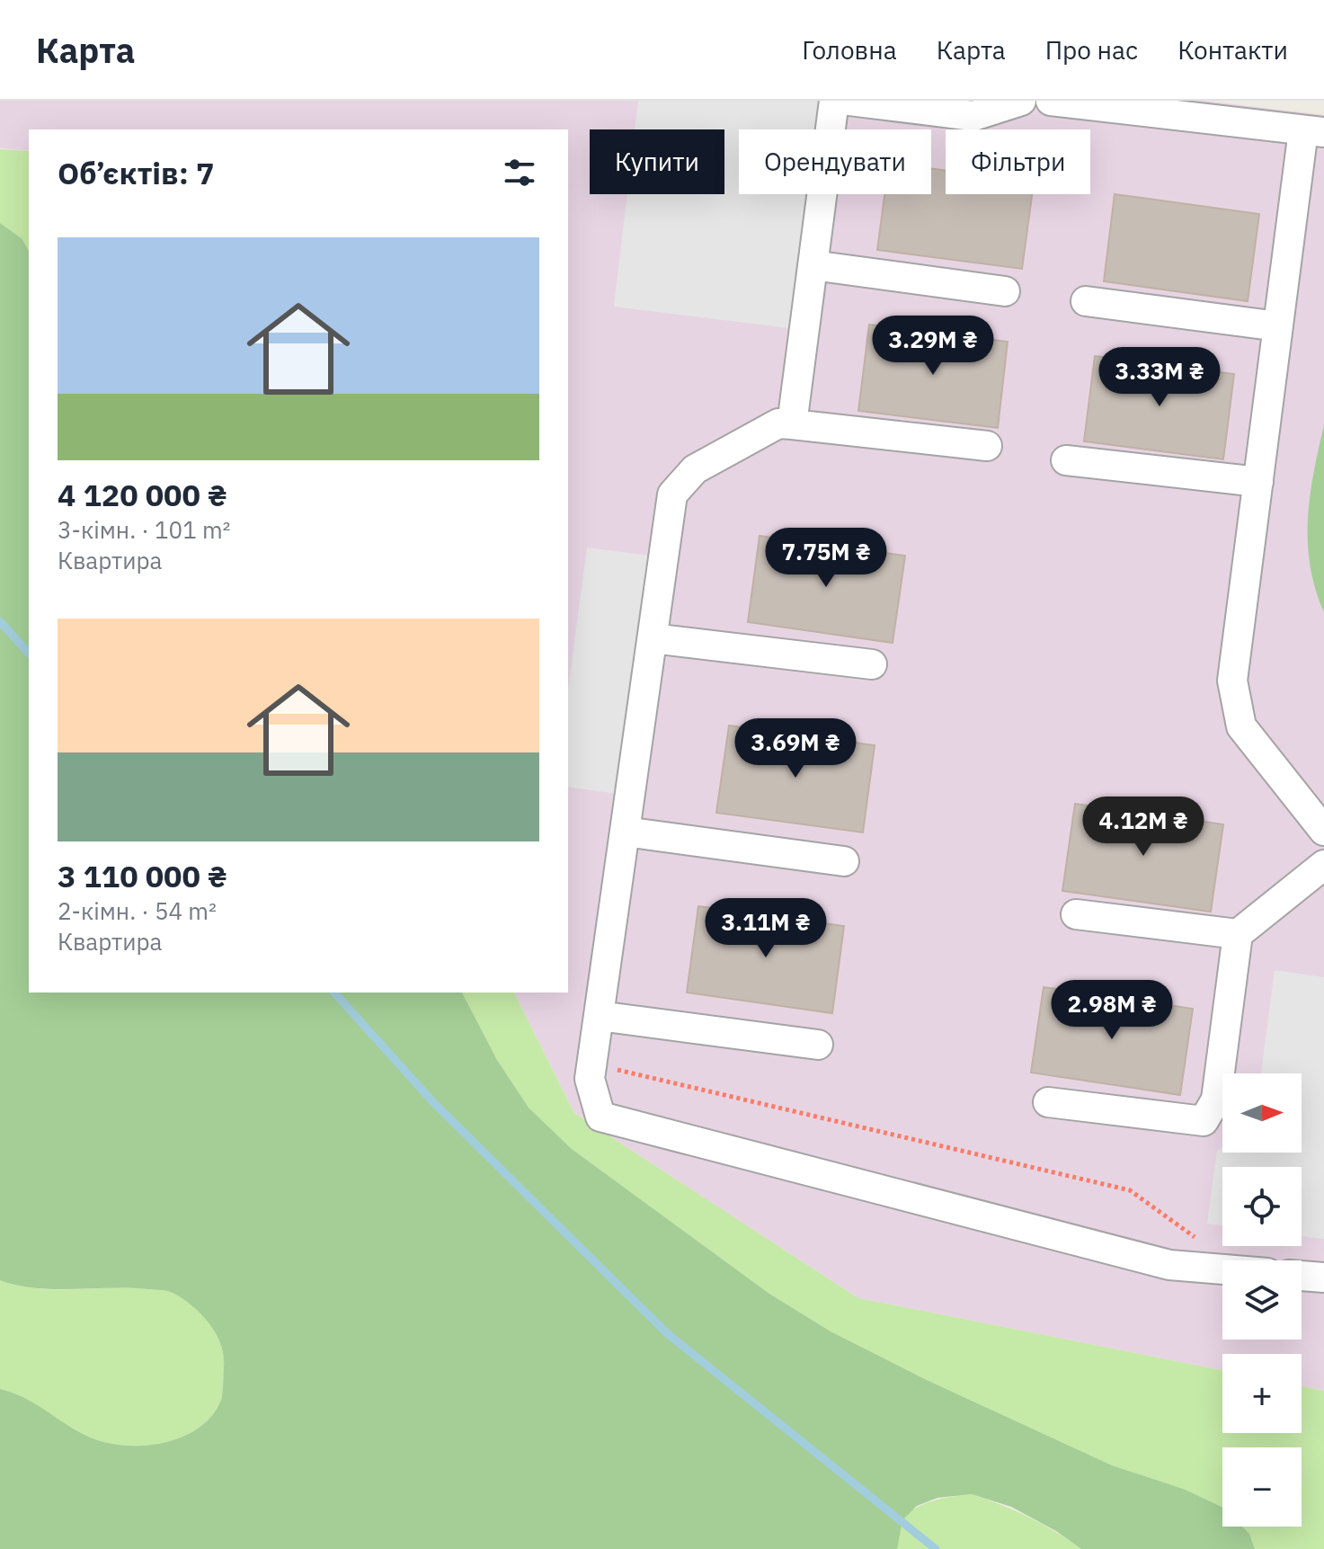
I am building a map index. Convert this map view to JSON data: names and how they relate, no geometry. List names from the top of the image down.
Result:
{
  "north": "right",
  "page": {
    "header": "Карта",
    "nav": [
      "Головна",
      "Карта",
      "Про нас",
      "Контакти"
    ],
    "chip": ["Купити", "Орендувати", "Фільтри"],
    "heading": "Об’єктів: 7",
    "list": [
      {
        "name": "4 120 000 ₴",
        "note": "3-кімн. · 101 m² · Квартира"
      },
      {
        "name": "3 110 000 ₴",
        "note": "2-кімн. · 54 m² · Квартира"
      }
    ],
    "price": [
      "3.29M ₴",
      "3.33M ₴",
      "7.75M ₴",
      "3.69M ₴",
      "4.12M ₴",
      "3.11M ₴",
      "2.98M ₴"
    ],
    "map_buttons": ["+", "−"]
  }
}
